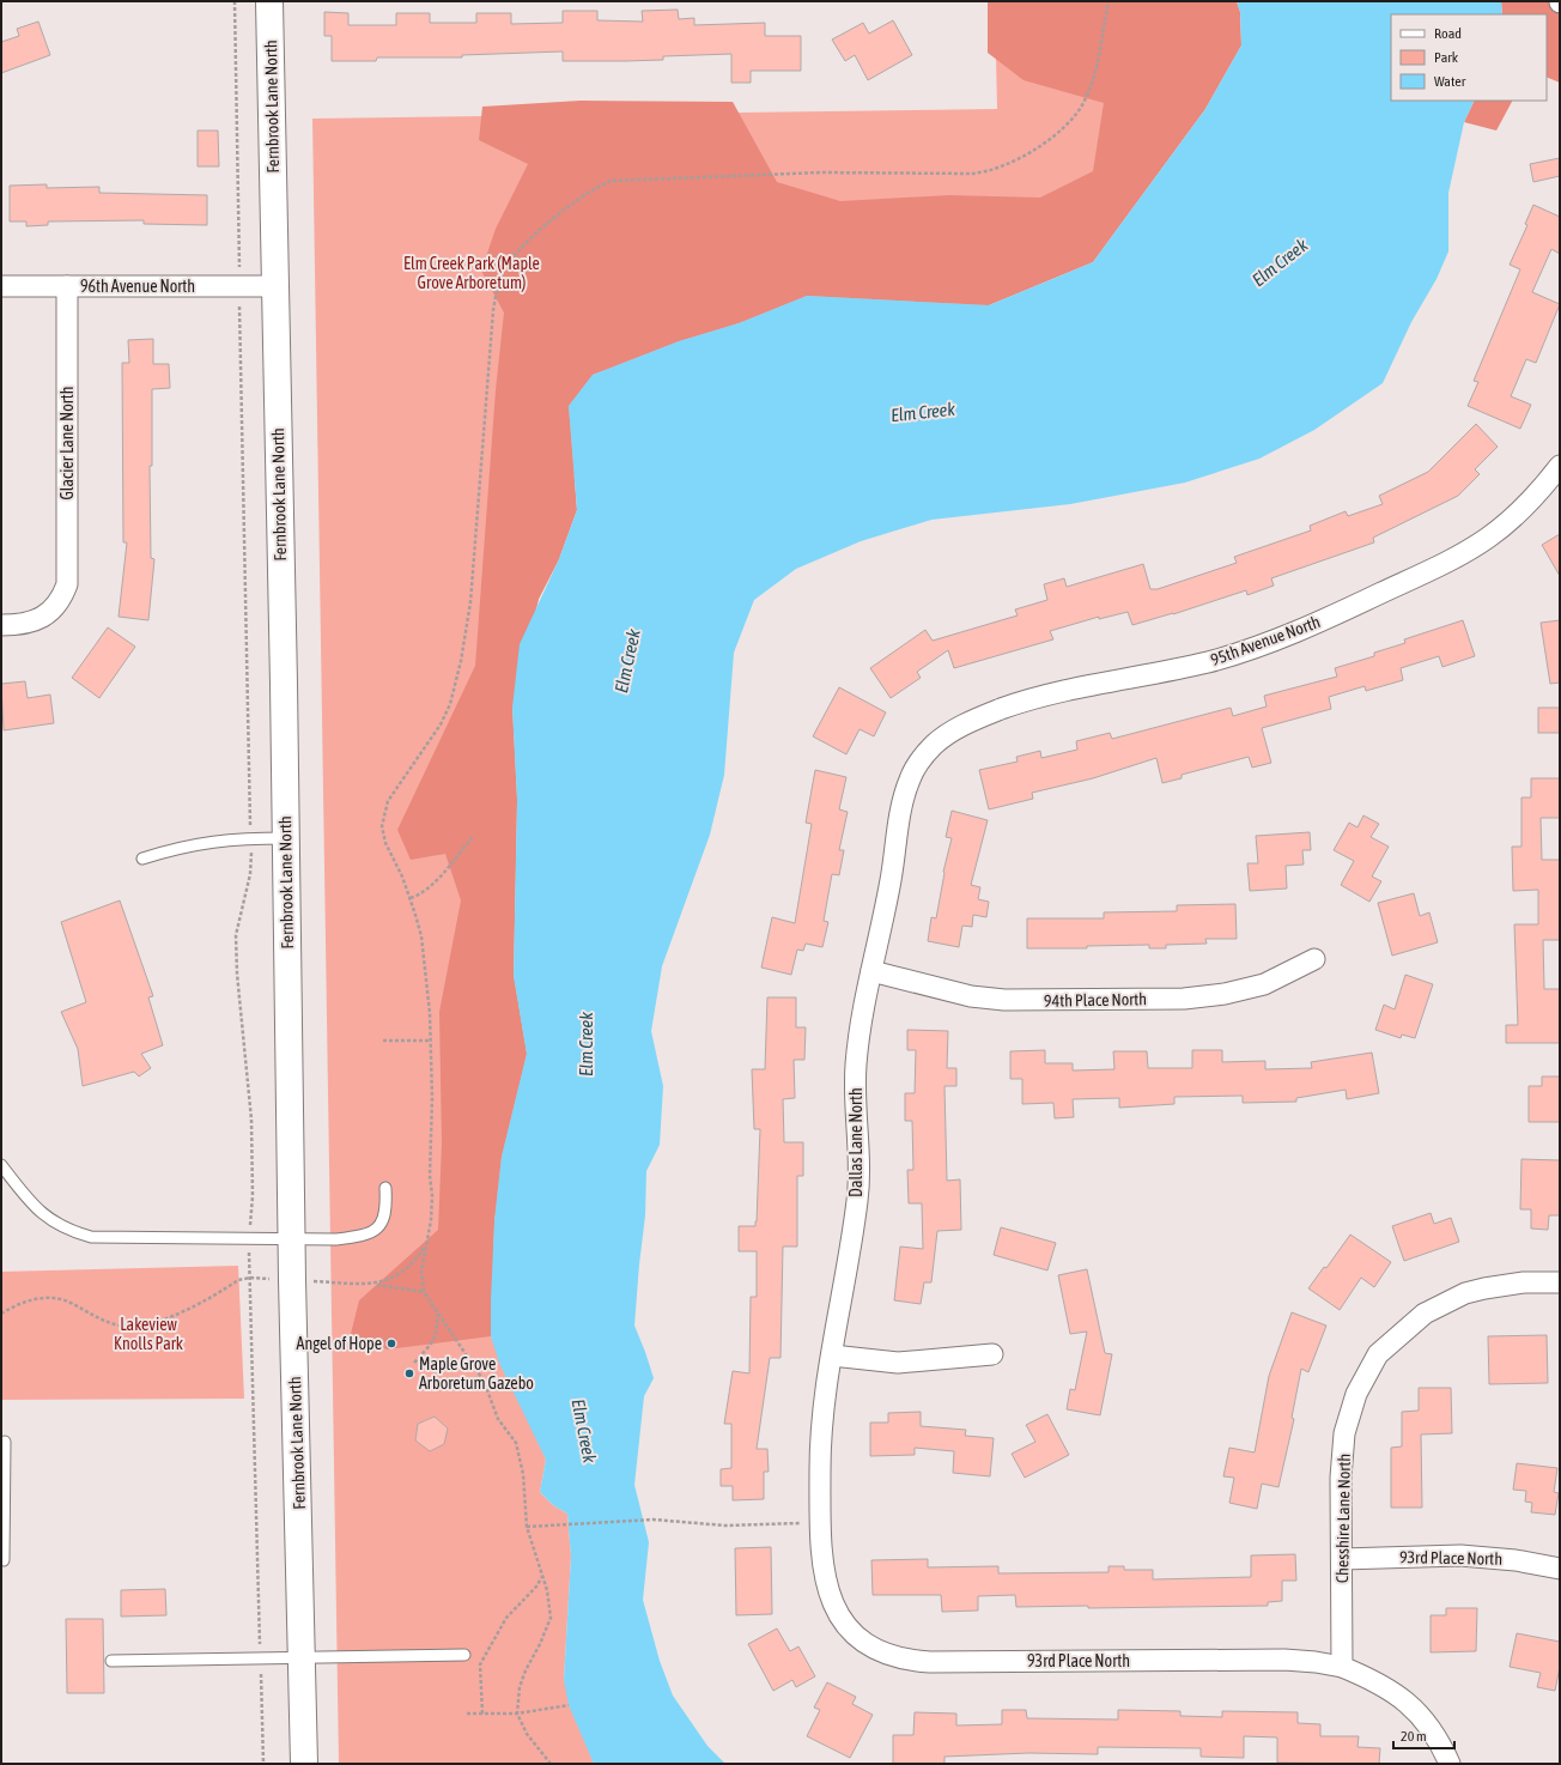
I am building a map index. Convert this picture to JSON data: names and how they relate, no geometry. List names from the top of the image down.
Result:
{
  "streets": {
    "street": [
      "Fernbrook Lane North",
      "96th Avenue North",
      "Glacier Lane North",
      "95th Avenue North",
      "94th Place North",
      "Dallas Lane North",
      "Chesshire Lane North",
      "93rd Place North"
    ]
  },
  "crossings": [
    ["Fernbrook Lane North", "96th Avenue North"],
    ["96th Avenue North", "Glacier Lane North"],
    ["95th Avenue North", "Dallas Lane North"],
    ["94th Place North", "Dallas Lane North"],
    ["Dallas Lane North", "93rd Place North"],
    ["Chesshire Lane North", "93rd Place North"]
  ],
  "water": ["Elm Creek"],
  "parks": ["Elm Creek Park (Maple Grove Arboretum)", "Lakeview Knolls Park"],
  "places": ["Angel of Hope", "Maple Grove Arboretum Gazebo"],
  "legend": ["Road", "Park", "Water"],
  "scale_bar": "20 m"
}
